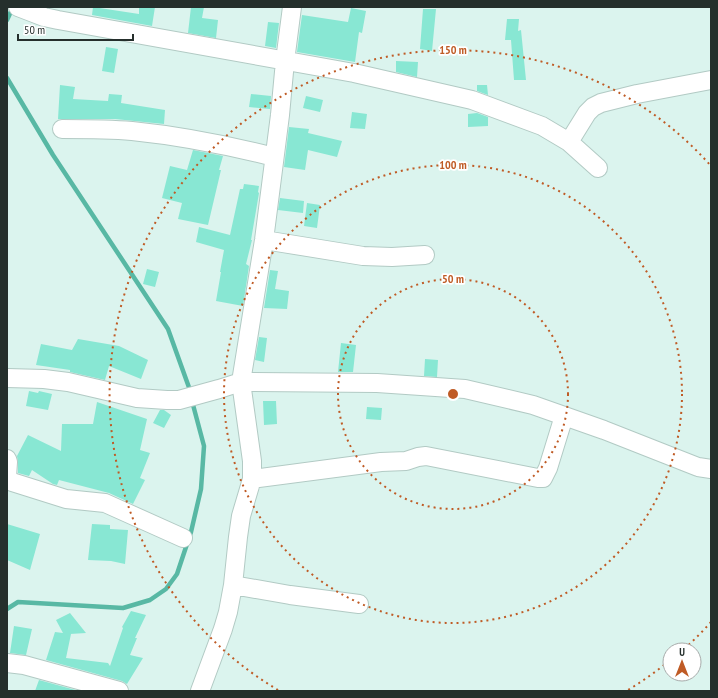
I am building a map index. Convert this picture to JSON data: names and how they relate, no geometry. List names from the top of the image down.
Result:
{
  "scale_bar": "50 m",
  "north": "top",
  "rings": ["150 m", "100 m", "50 m"]
}
